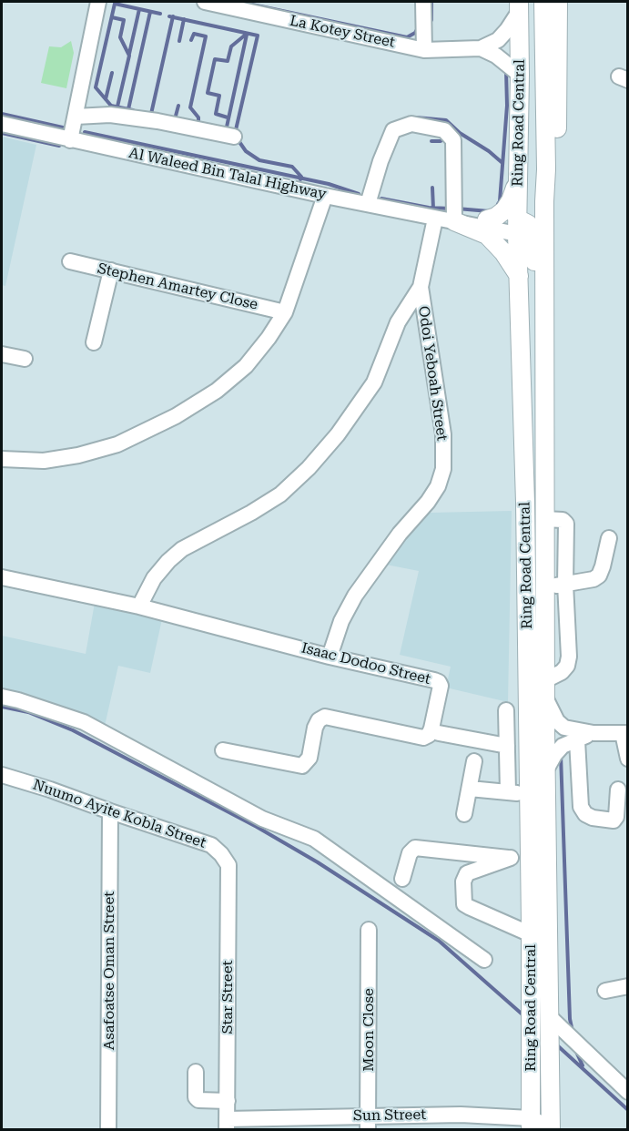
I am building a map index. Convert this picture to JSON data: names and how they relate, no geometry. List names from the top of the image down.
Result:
{
  "streets": {
    "main road": ["Ring Road Central"],
    "street": [
      "La Kotey Street",
      "Al Waleed Bin Talal Highway",
      "Stephen Amartey Close",
      "Odoi Yeboah Street",
      "Isaac Dodoo Street",
      "Nuumo Ayite Kobla Street",
      "Asafoatse Oman Street",
      "Star Street",
      "Moon Close",
      "Sun Street"
    ]
  },
  "crossings": [
    ["Ring Road Central", "Al Waleed Bin Talal Highway"],
    ["Ring Road Central", "Sun Street"],
    ["Odoi Yeboah Street", "Isaac Dodoo Street"],
    ["Nuumo Ayite Kobla Street", "Asafoatse Oman Street"],
    ["Nuumo Ayite Kobla Street", "Star Street"],
    ["Star Street", "Sun Street"],
    ["Moon Close", "Sun Street"]
  ]
}
